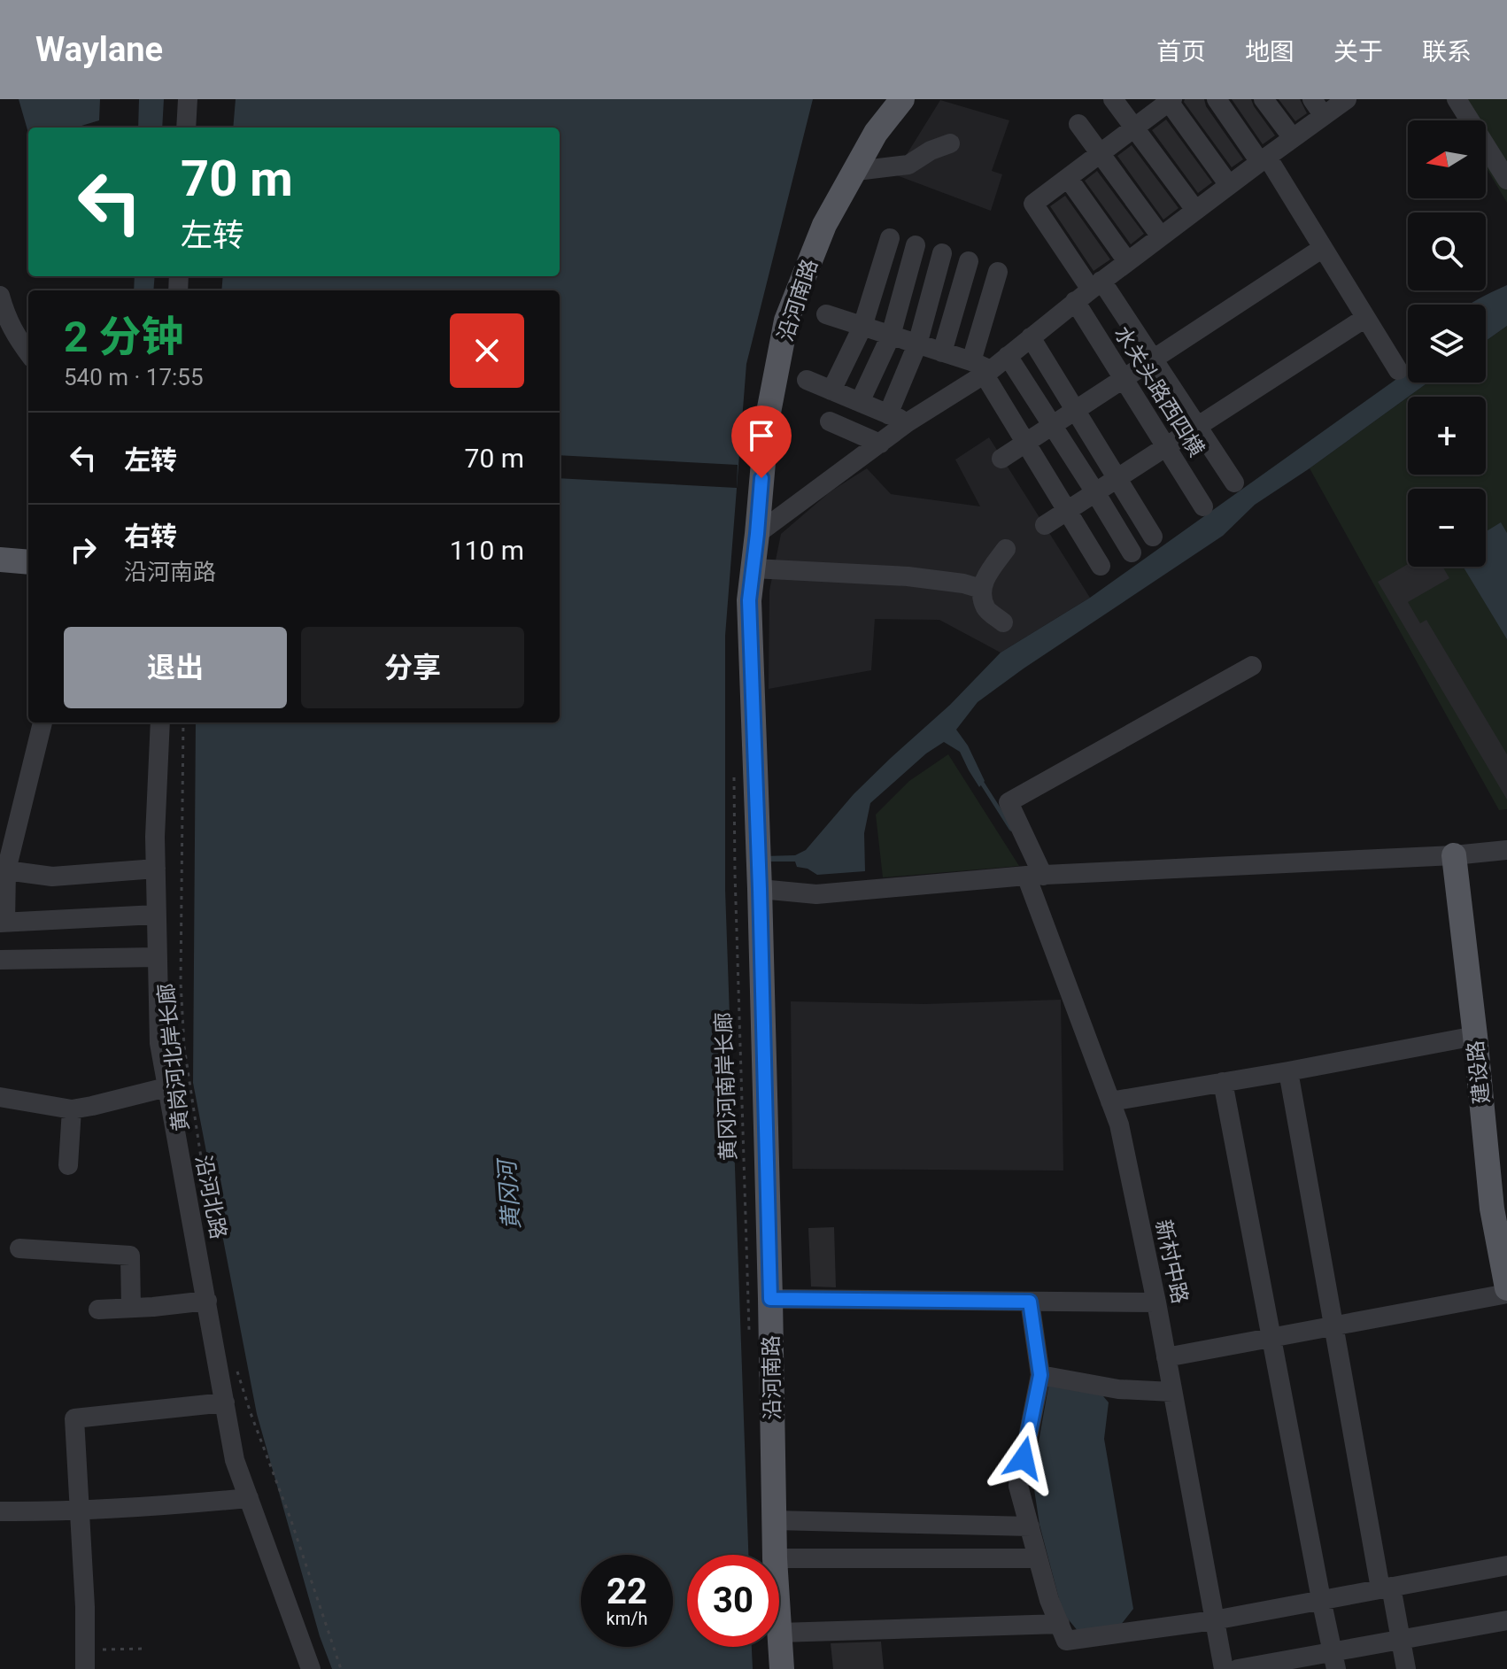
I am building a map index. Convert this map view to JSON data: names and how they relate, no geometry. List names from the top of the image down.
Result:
{
  "streets": {
    "main road": ["沿河南路", "建设路"],
    "street": ["水关头路西四横", "沿河北路", "新村中路"],
    "path": ["黄岗河北岸长廊", "黄冈河南岸长廊"]
  },
  "water": ["黄冈河"],
  "north": "left",
  "page": {
    "header": "Waylane",
    "nav": [
      "首页",
      "地图",
      "关于",
      "联系"
    ],
    "map_buttons": ["+", "−"],
    "turn": ["70 m", "左转"],
    "heading": ["2 分钟", "540 m · 17:55"],
    "list": [
      {
        "name": "左转",
        "value": "70 m"
      },
      {
        "name": "右转",
        "note": "沿河南路",
        "value": "110 m"
      }
    ],
    "buttons": ["退出", "分享"],
    "speed": "22 km/h",
    "limit": "30"
  }
}
